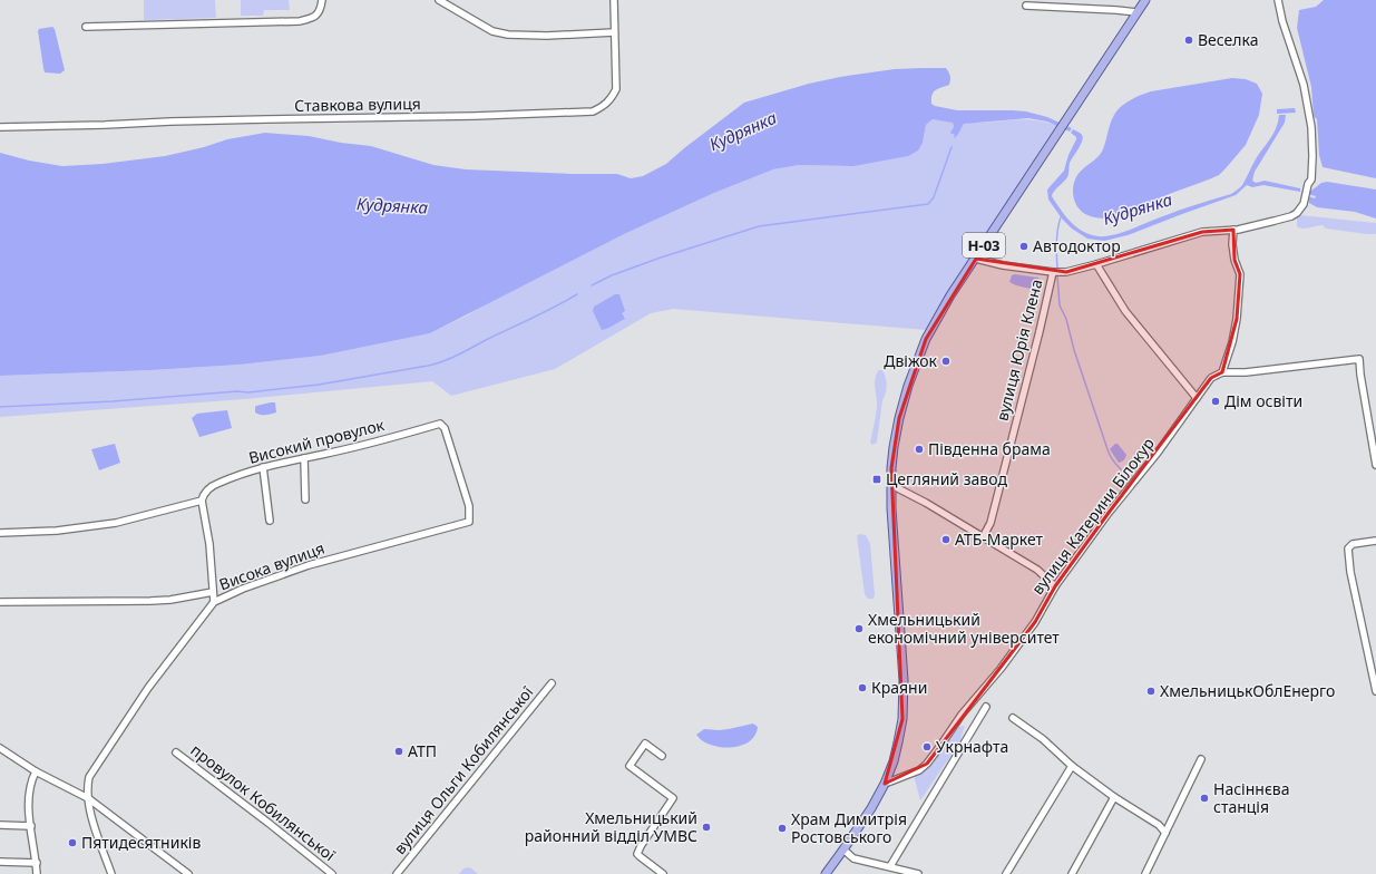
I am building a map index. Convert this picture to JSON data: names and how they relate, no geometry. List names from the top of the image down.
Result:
{
  "streets": {
    "main road": ["Н-03"],
    "street": [
      "Ставкова вулиця",
      "вулиця Юрія Клена",
      "Високий провулок",
      "вулиця Катерини Білокур",
      "Висока вулиця",
      "вулиця Ольги Кобилянської",
      "провулок Кобилянської"
    ]
  },
  "crossings": [
    ["Н-03", "вулиця Катерини Білокур"],
    ["Високий провулок", "Висока вулиця"]
  ],
  "water": ["Кудрянка"],
  "places": {
    "other": [
      "Веселка",
      "Автодоктор",
      "Двіжок",
      "Дім освіти",
      "Південна брама",
      "АТБ-Маркет",
      "Хмельницький економічний університет",
      "Краяни",
      "ХмельницькОблЕнерго",
      "Укрнафта",
      "АТП",
      "Насіннєва станція",
      "Хмельницький районний відділ УМВС",
      "Храм Димитрія Ростовського",
      "Пятидесятників"
    ],
    "transit": ["Цегляний завод"]
  }
}
